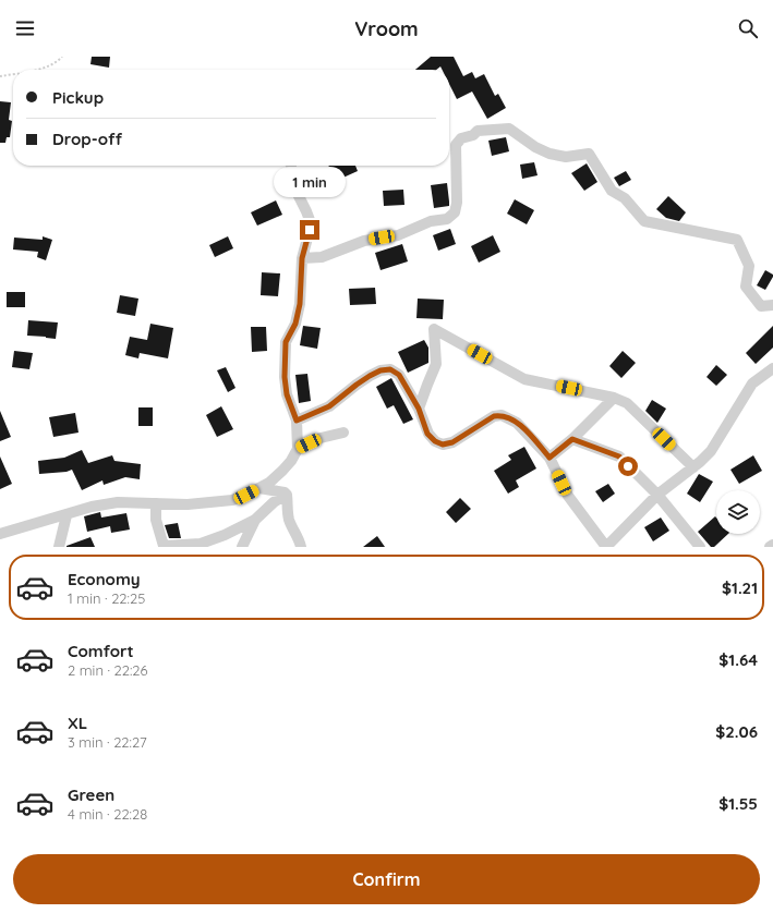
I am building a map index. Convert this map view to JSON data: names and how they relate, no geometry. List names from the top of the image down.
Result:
{
  "page": {
    "header": "Vroom",
    "banner": ["Pickup", "Drop-off"],
    "bubble": "1 min",
    "list": [
      {
        "name": "Economy",
        "note": "1 min · 22:25",
        "value": "$1.21"
      },
      {
        "name": "Comfort",
        "note": "2 min · 22:26",
        "value": "$1.64"
      },
      {
        "name": "XL",
        "note": "3 min · 22:27",
        "value": "$2.06"
      },
      {
        "name": "Green",
        "note": "4 min · 22:28",
        "value": "$1.55"
      }
    ],
    "buttons": "Confirm"
  }
}
